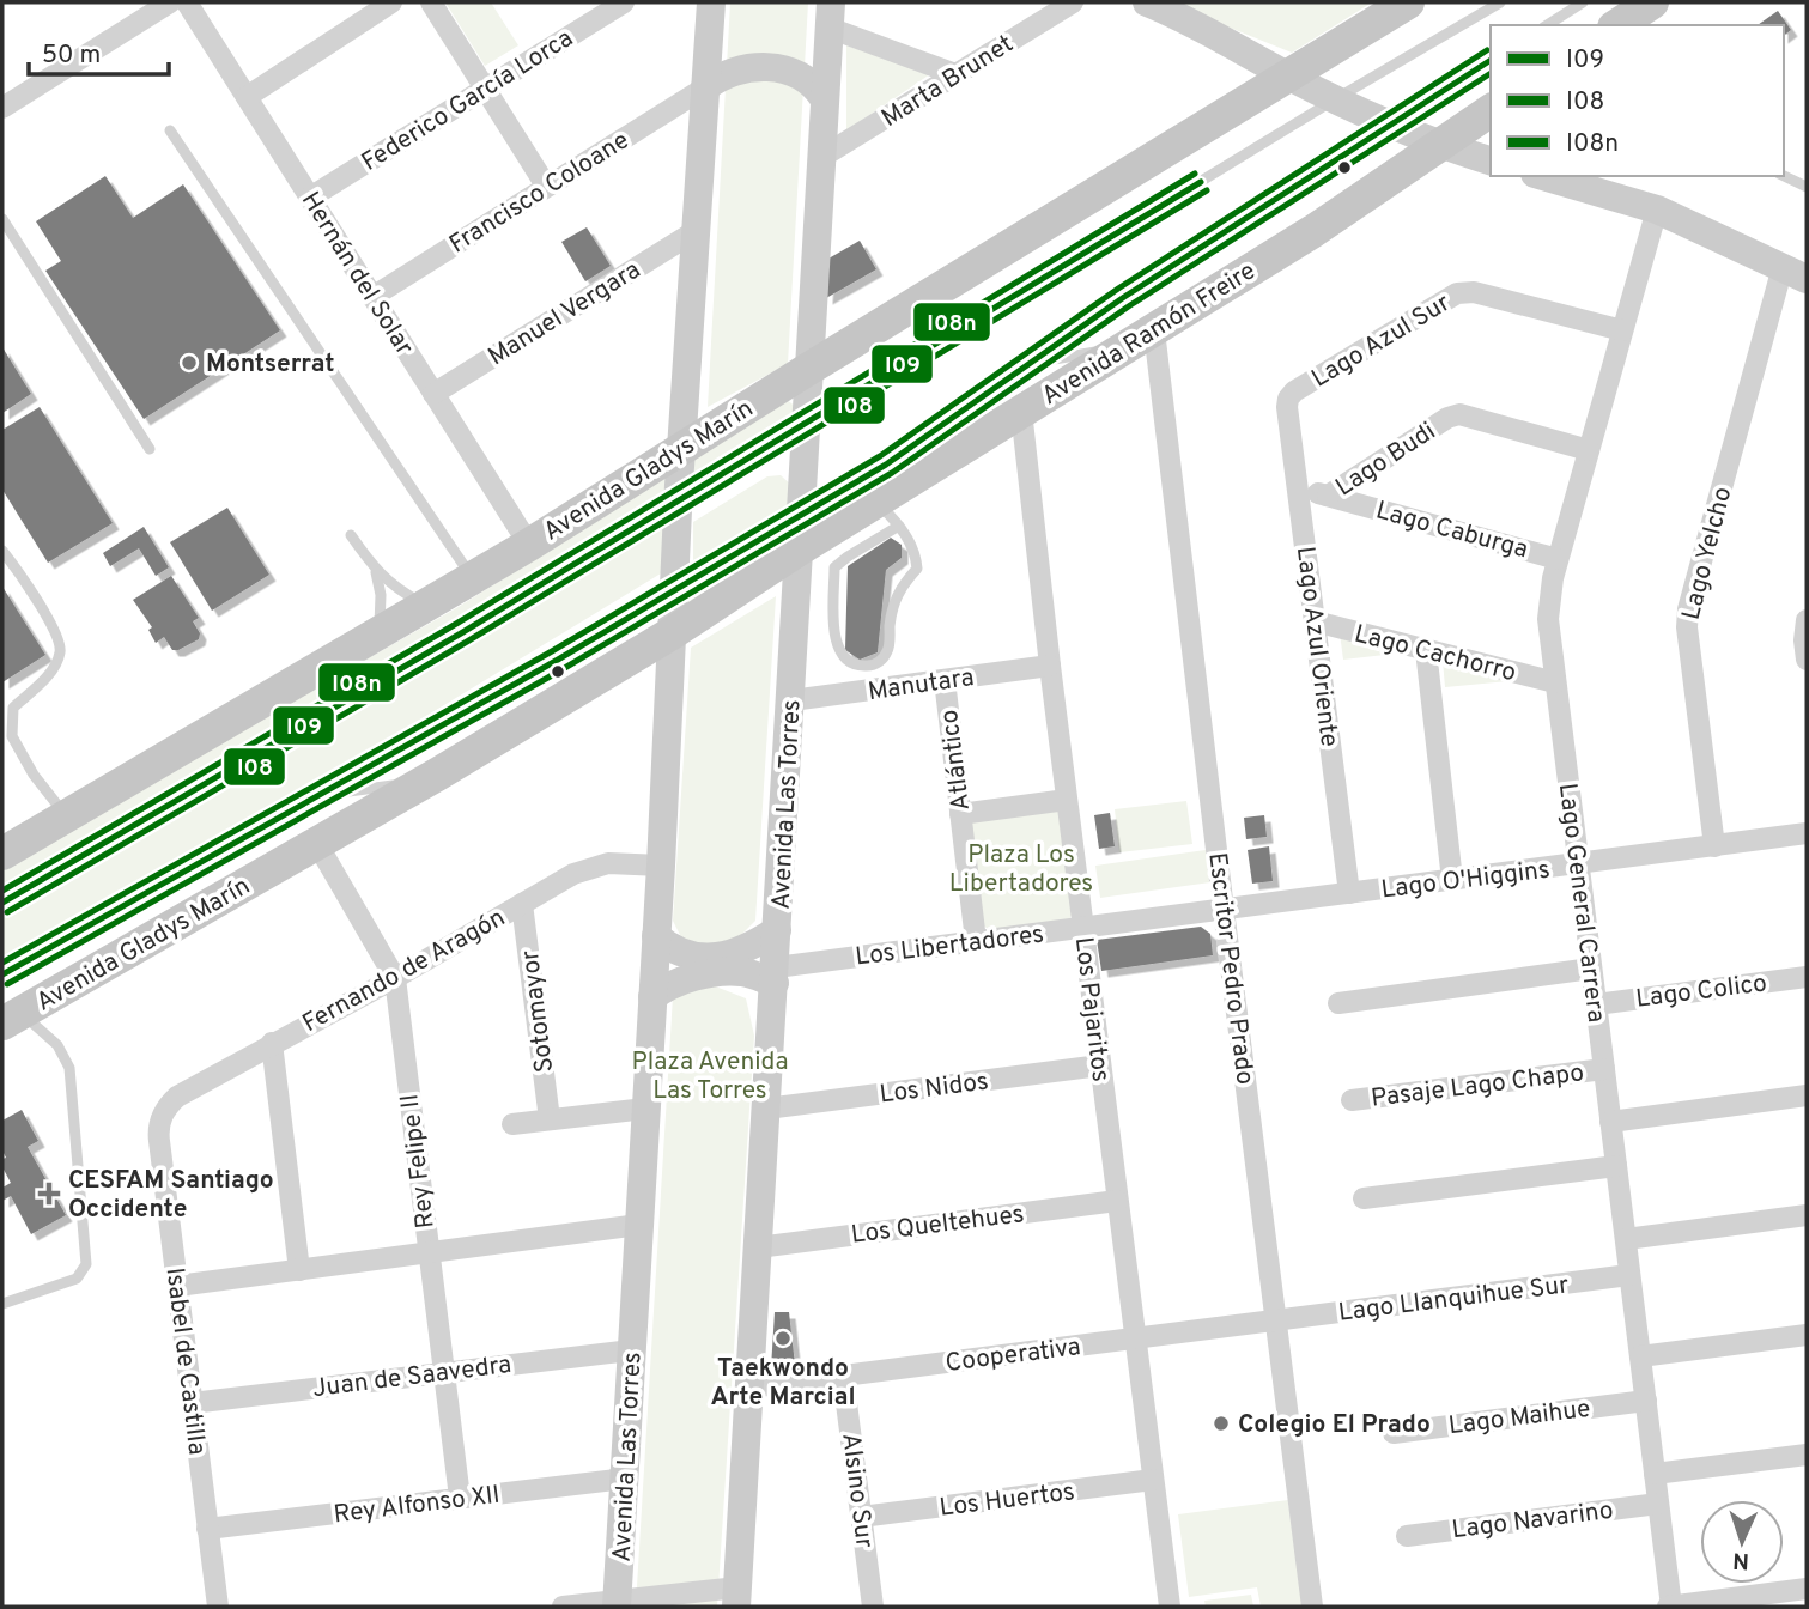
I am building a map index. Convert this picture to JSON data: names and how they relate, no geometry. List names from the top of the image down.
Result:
{
  "streets": {
    "main road": ["Avenida Ramón Freire", "Avenida Gladys Marín"],
    "street": [
      "Marta Brunet",
      "Federico García Lorca",
      "Francisco Coloane",
      "Hernán del Solar",
      "Manuel Vergara",
      "Lago Azul Sur",
      "Lago Budi",
      "Lago Caburga",
      "Lago Yelcho",
      "Lago Azul Oriente",
      "Lago Cachorro",
      "Manutara",
      "Atlántico",
      "Avenida Las Torres",
      "Lago O'Higgins",
      "Lago General Carrera",
      "Los Libertadores",
      "Escritor Pedro Prado",
      "Fernando de Aragón",
      "Lago Colico",
      "Los Pajaritos",
      "Sotomayor",
      "Pasaje Lago Chapo",
      "Los Nidos",
      "Rey Felipe II",
      "Los Queltehues",
      "Lago Llanquihue Sur",
      "Cooperativa",
      "Isabel de Castilla",
      "Juan de Saavedra",
      "Lago Maihue",
      "Alsino Sur",
      "Los Huertos",
      "Rey Alfonso XII",
      "Lago Navarino"
    ]
  },
  "crossings": [
    ["Marta Brunet", "Avenida Las Torres"],
    ["Federico García Lorca", "Hernán del Solar"],
    ["Francisco Coloane", "Hernán del Solar"],
    ["Francisco Coloane", "Avenida Las Torres"],
    ["Hernán del Solar", "Manuel Vergara"],
    ["Hernán del Solar", "Avenida Gladys Marín"],
    ["Manuel Vergara", "Avenida Las Torres"],
    ["Avenida Ramón Freire", "Avenida Gladys Marín"],
    ["Avenida Ramón Freire", "Avenida Las Torres"],
    ["Avenida Ramón Freire", "Escritor Pedro Prado"],
    ["Avenida Ramón Freire", "Los Pajaritos"],
    ["Lago Azul Sur", "Lago Azul Oriente"],
    ["Lago Azul Sur", "Lago General Carrera"],
    ["Lago Budi", "Lago Caburga"],
    ["Lago Budi", "Lago General Carrera"],
    ["Avenida Gladys Marín", "Avenida Las Torres"],
    ["Avenida Gladys Marín", "Rey Felipe II"],
    ["Lago Caburga", "Lago Azul Oriente"],
    ["Lago Caburga", "Lago General Carrera"],
    ["Lago Yelcho", "Lago O'Higgins"],
    ["Lago Azul Oriente", "Lago Cachorro"],
    ["Lago Azul Oriente", "Lago O'Higgins"],
    ["Lago Cachorro", "Lago General Carrera"],
    ["Manutara", "Atlántico"],
    ["Manutara", "Avenida Las Torres"],
    ["Manutara", "Los Pajaritos"],
    ["Atlántico", "Los Libertadores"],
    ["Avenida Las Torres", "Los Libertadores"],
    ["Avenida Las Torres", "Fernando de Aragón"],
    ["Avenida Las Torres", "Los Nidos"],
    ["Avenida Las Torres", "Los Queltehues"],
    ["Avenida Las Torres", "Cooperativa"],
    ["Avenida Las Torres", "Juan de Saavedra"],
    ["Avenida Las Torres", "Rey Alfonso XII"],
    ["Lago O'Higgins", "Lago General Carrera"],
    ["Lago O'Higgins", "Los Libertadores"],
    ["Lago O'Higgins", "Escritor Pedro Prado"],
    ["Lago General Carrera", "Lago Colico"],
    ["Lago General Carrera", "Pasaje Lago Chapo"],
    ["Lago General Carrera", "Lago Llanquihue Sur"],
    ["Lago General Carrera", "Lago Maihue"],
    ["Lago General Carrera", "Lago Navarino"],
    ["Los Libertadores", "Escritor Pedro Prado"],
    ["Los Libertadores", "Los Pajaritos"],
    ["Escritor Pedro Prado", "Lago Llanquihue Sur"],
    ["Escritor Pedro Prado", "Cooperativa"],
    ["Fernando de Aragón", "Sotomayor"],
    ["Fernando de Aragón", "Rey Felipe II"],
    ["Fernando de Aragón", "Isabel de Castilla"],
    ["Los Pajaritos", "Los Nidos"],
    ["Los Pajaritos", "Los Queltehues"],
    ["Los Pajaritos", "Cooperativa"],
    ["Los Pajaritos", "Los Huertos"],
    ["Rey Felipe II", "Juan de Saavedra"],
    ["Rey Felipe II", "Rey Alfonso XII"],
    ["Lago Llanquihue Sur", "Cooperativa"],
    ["Cooperativa", "Alsino Sur"],
    ["Isabel de Castilla", "Juan de Saavedra"],
    ["Isabel de Castilla", "Rey Alfonso XII"],
    ["Alsino Sur", "Los Huertos"]
  ],
  "parks": ["Plaza Los Libertadores", "Plaza Avenida Las Torres"],
  "places": {
    "other": ["Montserrat", "Taekwondo Arte Marcial", "Colegio El Prado"],
    "health": ["CESFAM Santiago Occidente"]
  },
  "lines": ["transit line I08n", "transit line I09", "transit line I08"],
  "legend": ["I09", "I08", "I08n"],
  "scale_bar": "50 m",
  "north": "bottom"
}
